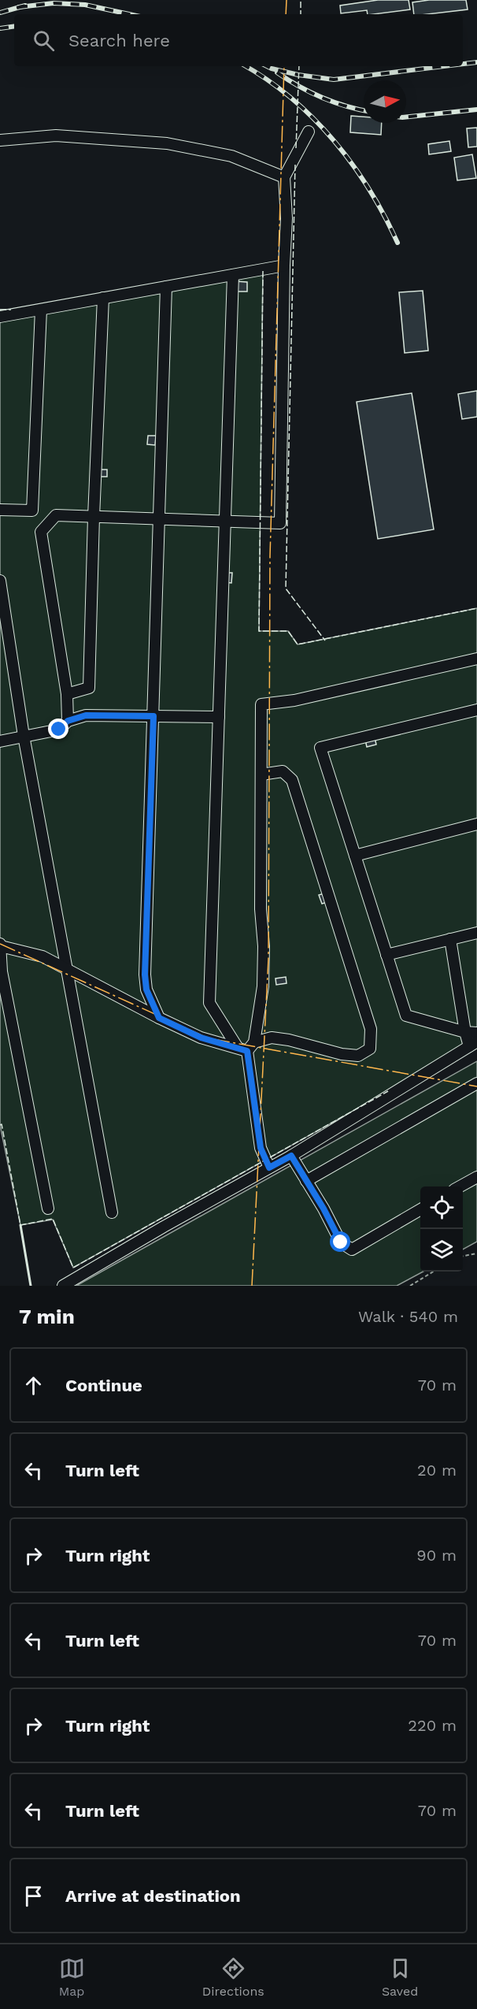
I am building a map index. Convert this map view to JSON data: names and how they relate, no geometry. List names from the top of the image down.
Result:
{
  "north": "right",
  "page": {
    "search": "Search here",
    "heading": ["7 min", "Walk · 540 m"],
    "list": [
      ["Continue", "70 m"],
      ["Turn left", "20 m"],
      ["Turn right", "90 m"],
      ["Turn left", "70 m"],
      ["Turn right", "220 m"],
      ["Turn left", "70 m"],
      "Arrive at destination"
    ],
    "nav": ["Map", "Directions", "Saved"]
  }
}
